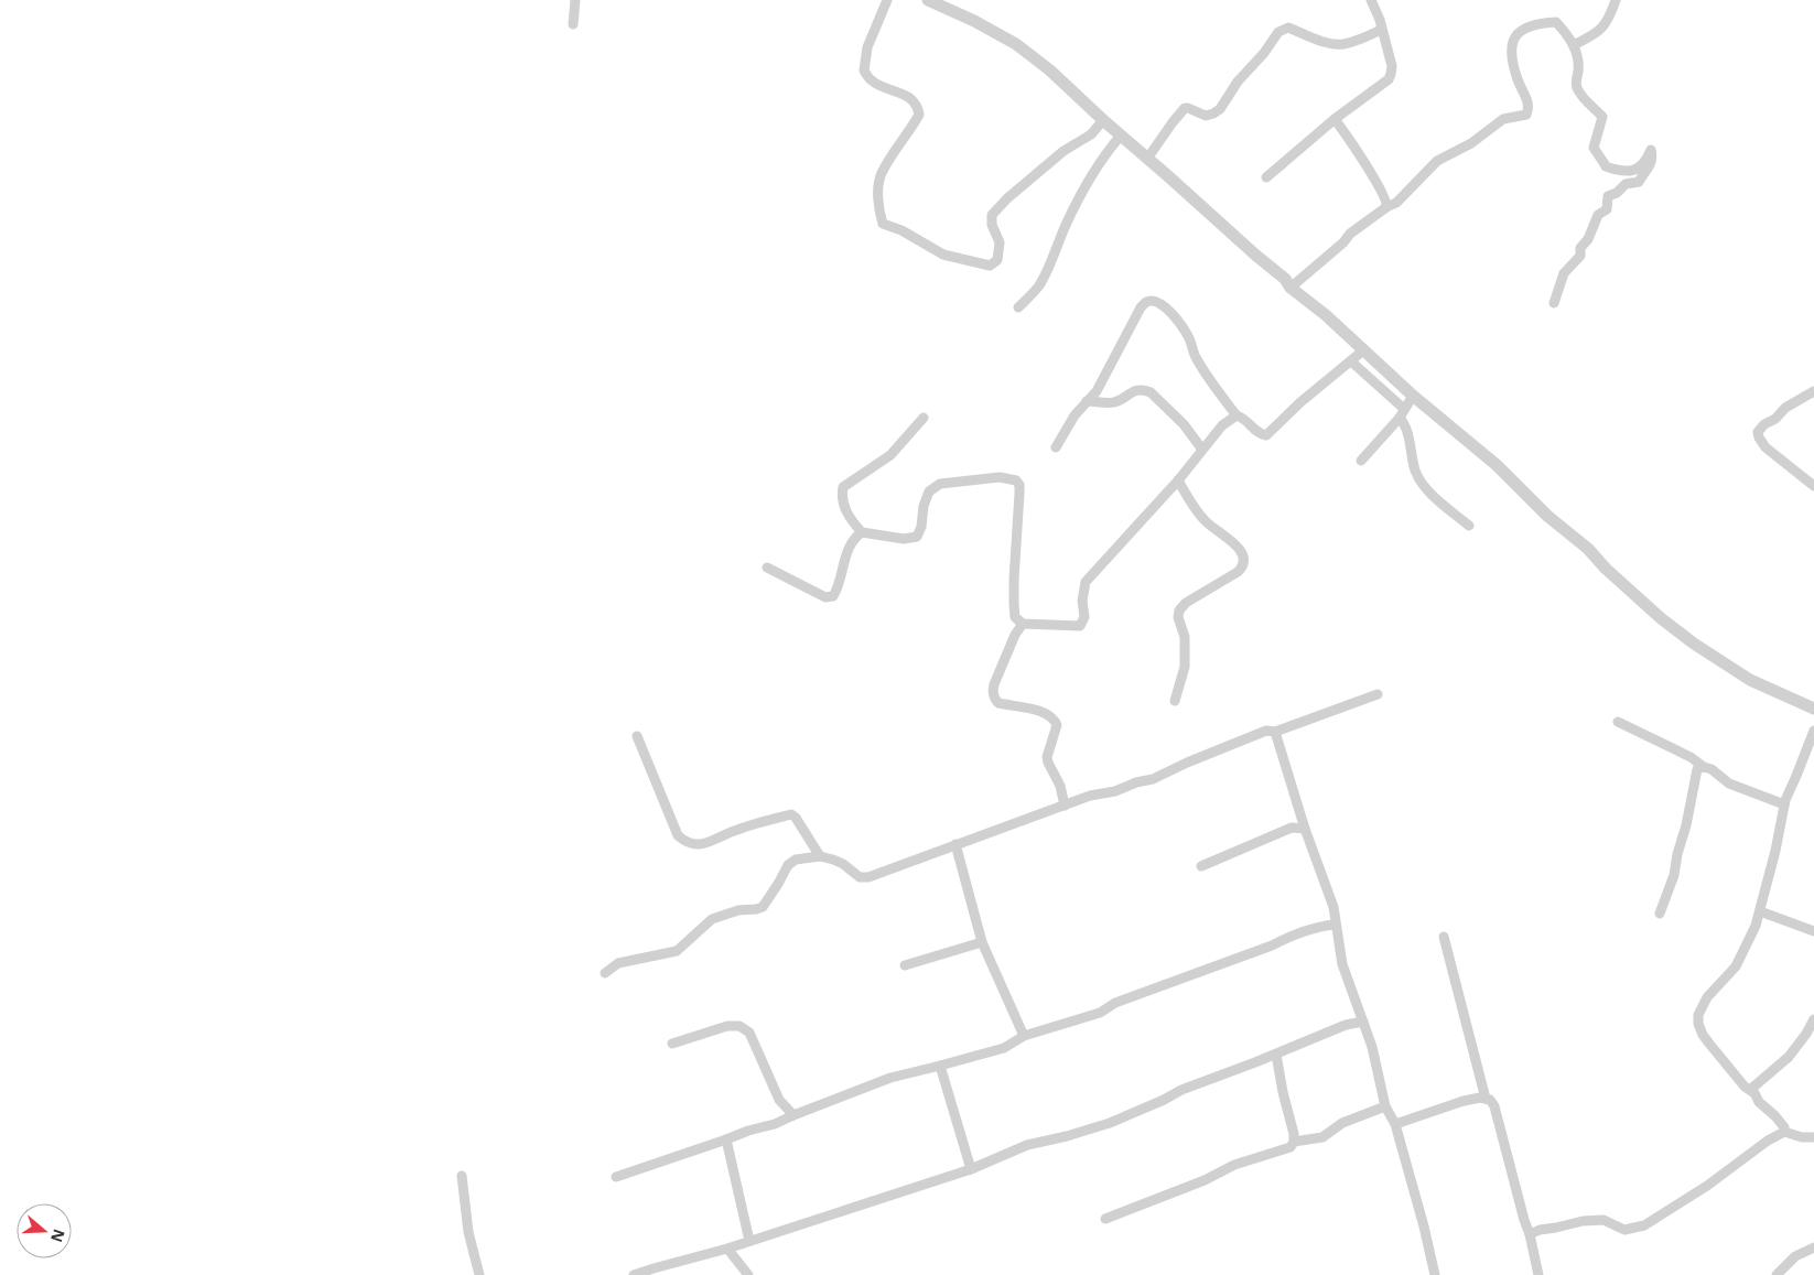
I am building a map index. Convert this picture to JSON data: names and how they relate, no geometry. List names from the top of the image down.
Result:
{
  "north": "right"
}
